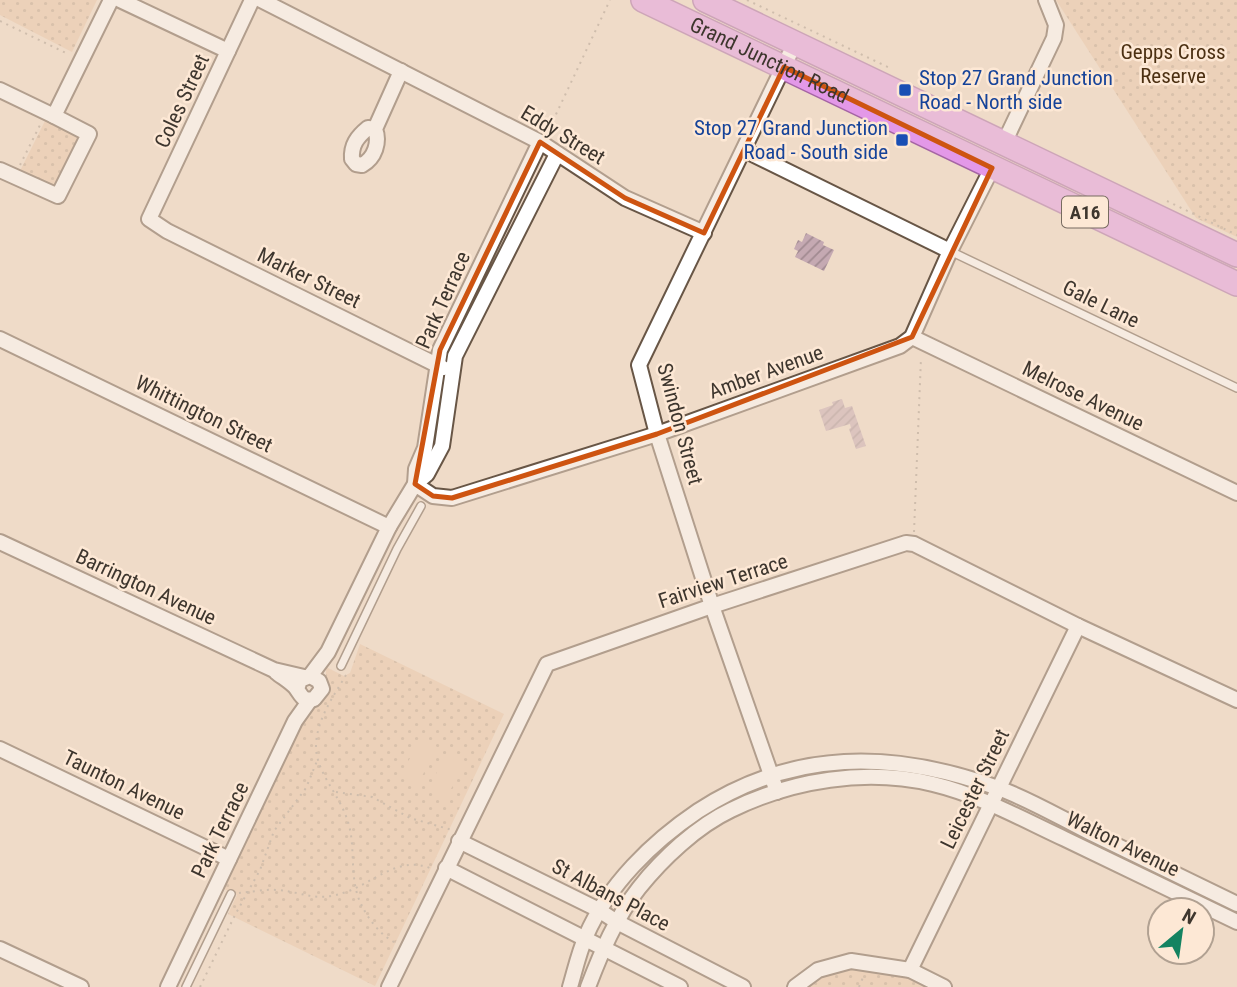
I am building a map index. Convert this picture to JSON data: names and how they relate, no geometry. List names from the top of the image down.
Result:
{
  "streets": {
    "highway": ["Grand Junction Road", "A16"],
    "street": [
      "Coles Street",
      "Eddy Street",
      "Marker Street",
      "Park Terrace",
      "Amber Avenue",
      "Melrose Avenue",
      "Whittington Street",
      "Swindon Street",
      "Fairview Terrace",
      "Barrington Avenue",
      "Taunton Avenue",
      "Leicester Street",
      "Walton Avenue",
      "St Albans Place"
    ],
    "lane": ["Gale Lane"]
  },
  "crossings": [
    ["Grand Junction Road", "Swindon Street"],
    ["Coles Street", "Marker Street"],
    ["Eddy Street", "Park Terrace"],
    ["Eddy Street", "Swindon Street"],
    ["Marker Street", "Park Terrace"],
    ["Park Terrace", "Amber Avenue"],
    ["Park Terrace", "Whittington Street"],
    ["Park Terrace", "Barrington Avenue"],
    ["Park Terrace", "Taunton Avenue"],
    ["Amber Avenue", "Melrose Avenue"],
    ["Amber Avenue", "Swindon Street"],
    ["Swindon Street", "Fairview Terrace"],
    ["Swindon Street", "Walton Avenue"],
    ["Fairview Terrace", "St Albans Place"],
    ["Leicester Street", "Walton Avenue"],
    ["Walton Avenue", "St Albans Place"]
  ],
  "parks": ["Gepps Cross Reserve"],
  "places": {
    "transit": ["Stop 27 Grand Junction Road - North side", "Stop 27 Grand Junction Road - South side"]
  },
  "north": "top right"
}
